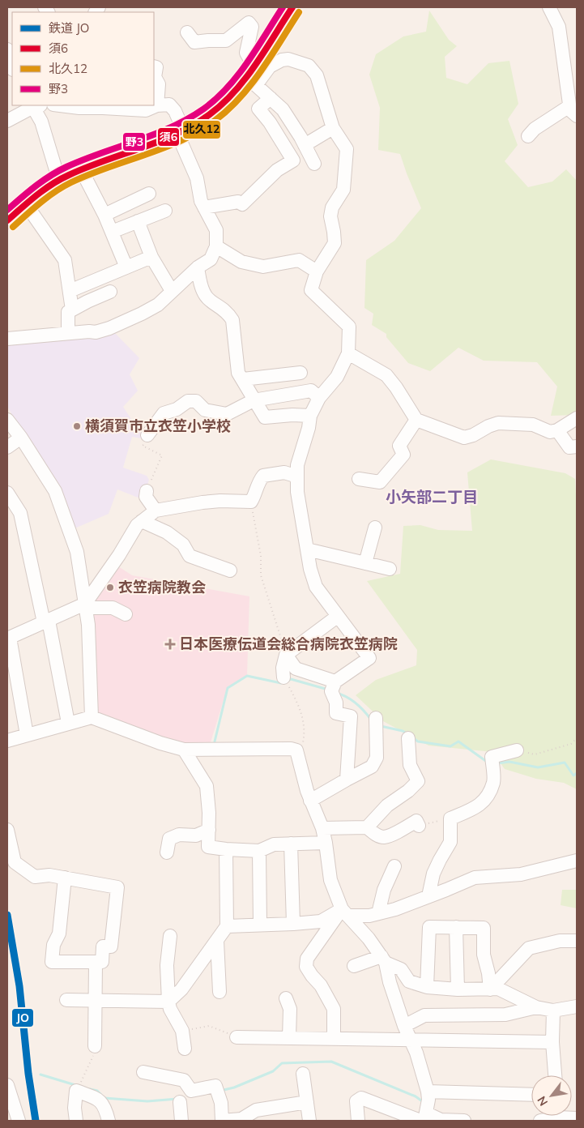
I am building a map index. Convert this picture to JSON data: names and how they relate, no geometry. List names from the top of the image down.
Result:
{
  "districts": ["小矢部二丁目"],
  "places": {
    "other": ["横須賀市立衣笠小学校", "衣笠病院教会"],
    "health": ["日本医療伝道会総合病院衣笠病院"]
  },
  "lines": [
    "transit line 須6",
    "transit line 野3",
    "transit line 北久12",
    "rail line JO"
  ],
  "legend": [
    "鉄道 JO",
    "須6",
    "北久12",
    "野3"
  ],
  "north": "bottom left"
}
